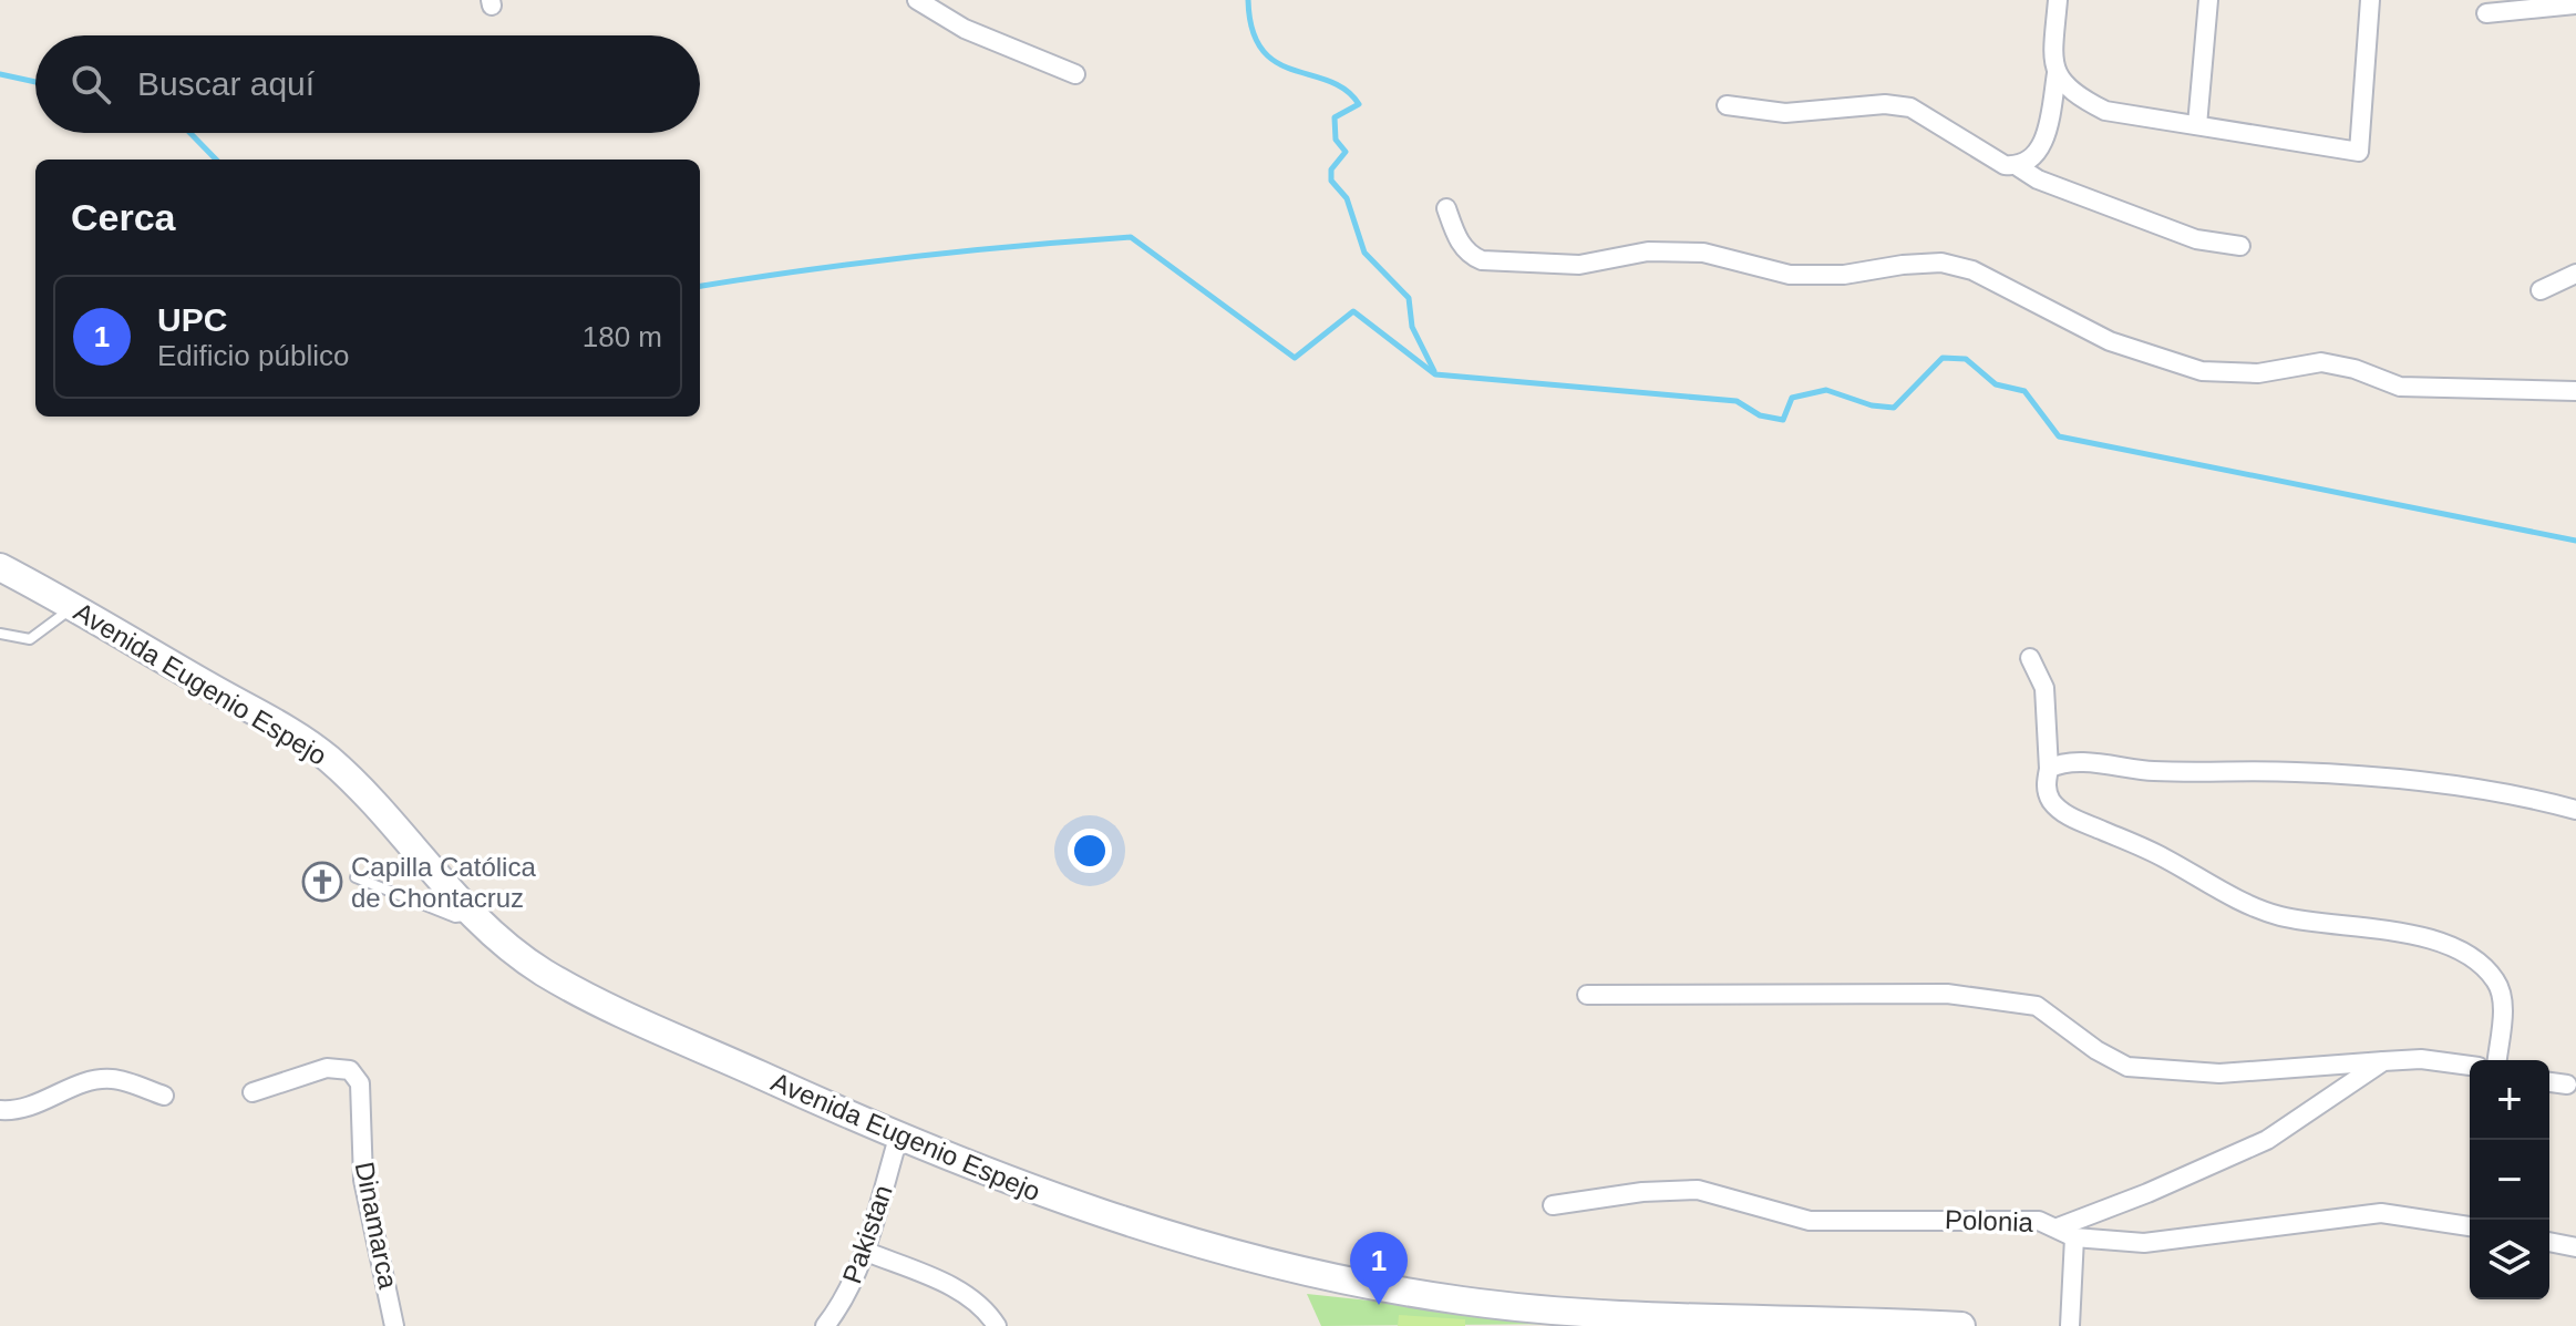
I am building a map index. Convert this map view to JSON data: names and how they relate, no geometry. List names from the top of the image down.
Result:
{
  "streets": {
    "main road": ["Avenida Eugenio Espejo"],
    "street": ["Polonia", "Dinamarca", "Pakistan"]
  },
  "crossings": [
    ["Avenida Eugenio Espejo", "Pakistan"]
  ],
  "places": {
    "church": ["Capilla Católica de Chontacruz"]
  },
  "page": {
    "search": "Buscar aquí",
    "heading": "Cerca",
    "list": [
      {
        "mark": "1",
        "name": "UPC",
        "note": "Edificio público",
        "value": "180 m"
      }
    ],
    "map_buttons": ["+", "−"],
    "pins": "1"
  }
}
